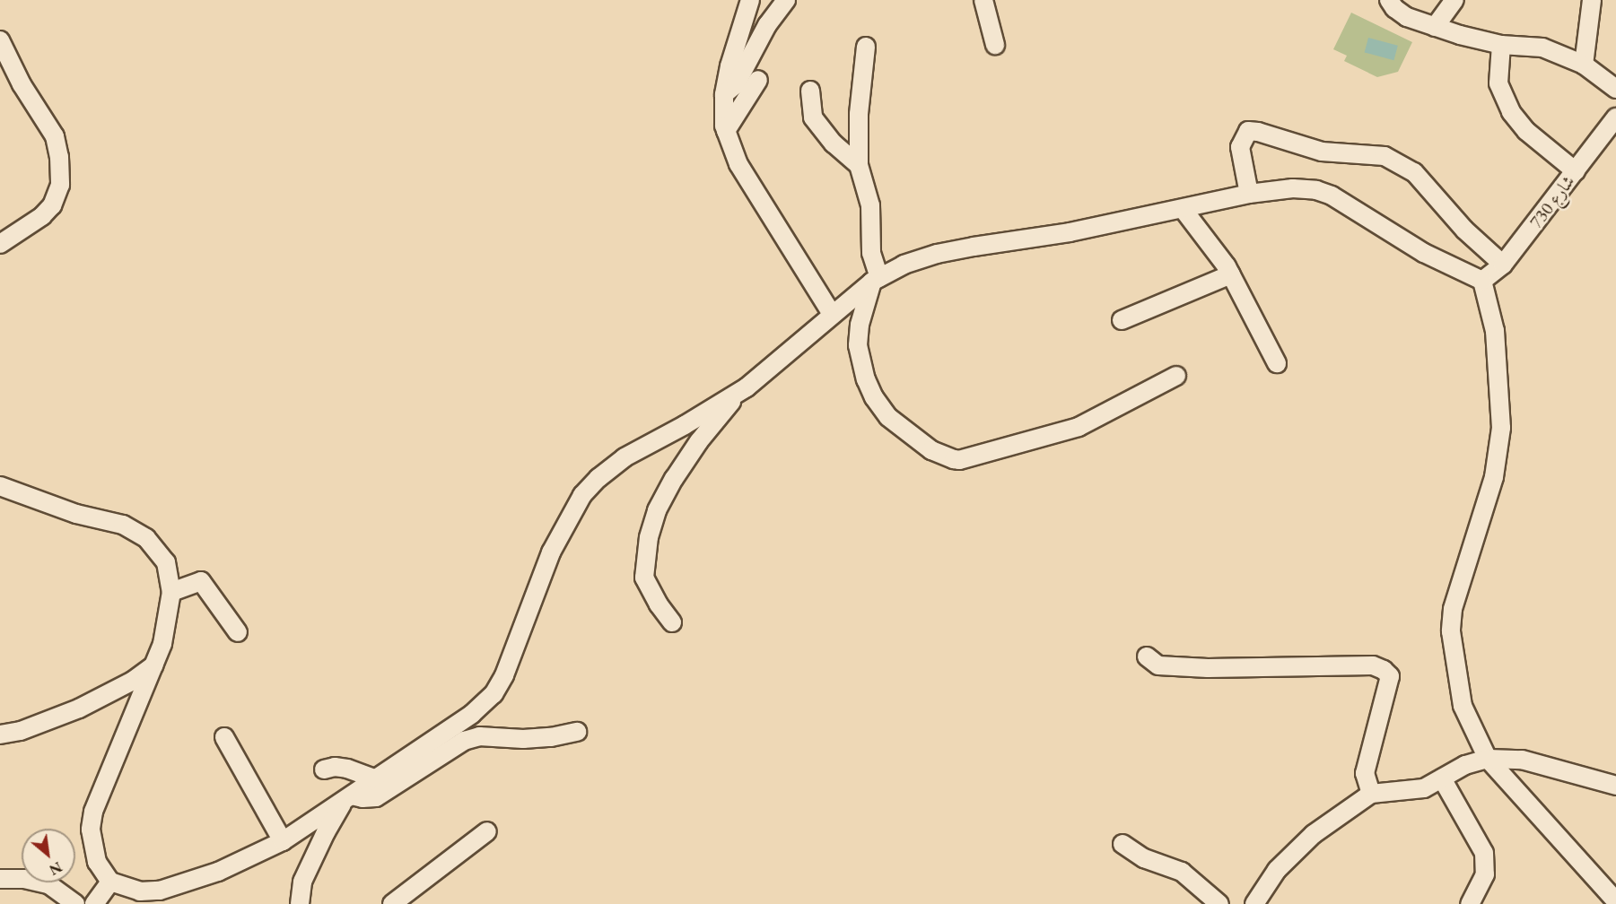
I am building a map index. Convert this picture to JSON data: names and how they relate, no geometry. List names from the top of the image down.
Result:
{
  "streets": {
    "street": ["شارع 730"]
  },
  "north": "bottom right"
}
